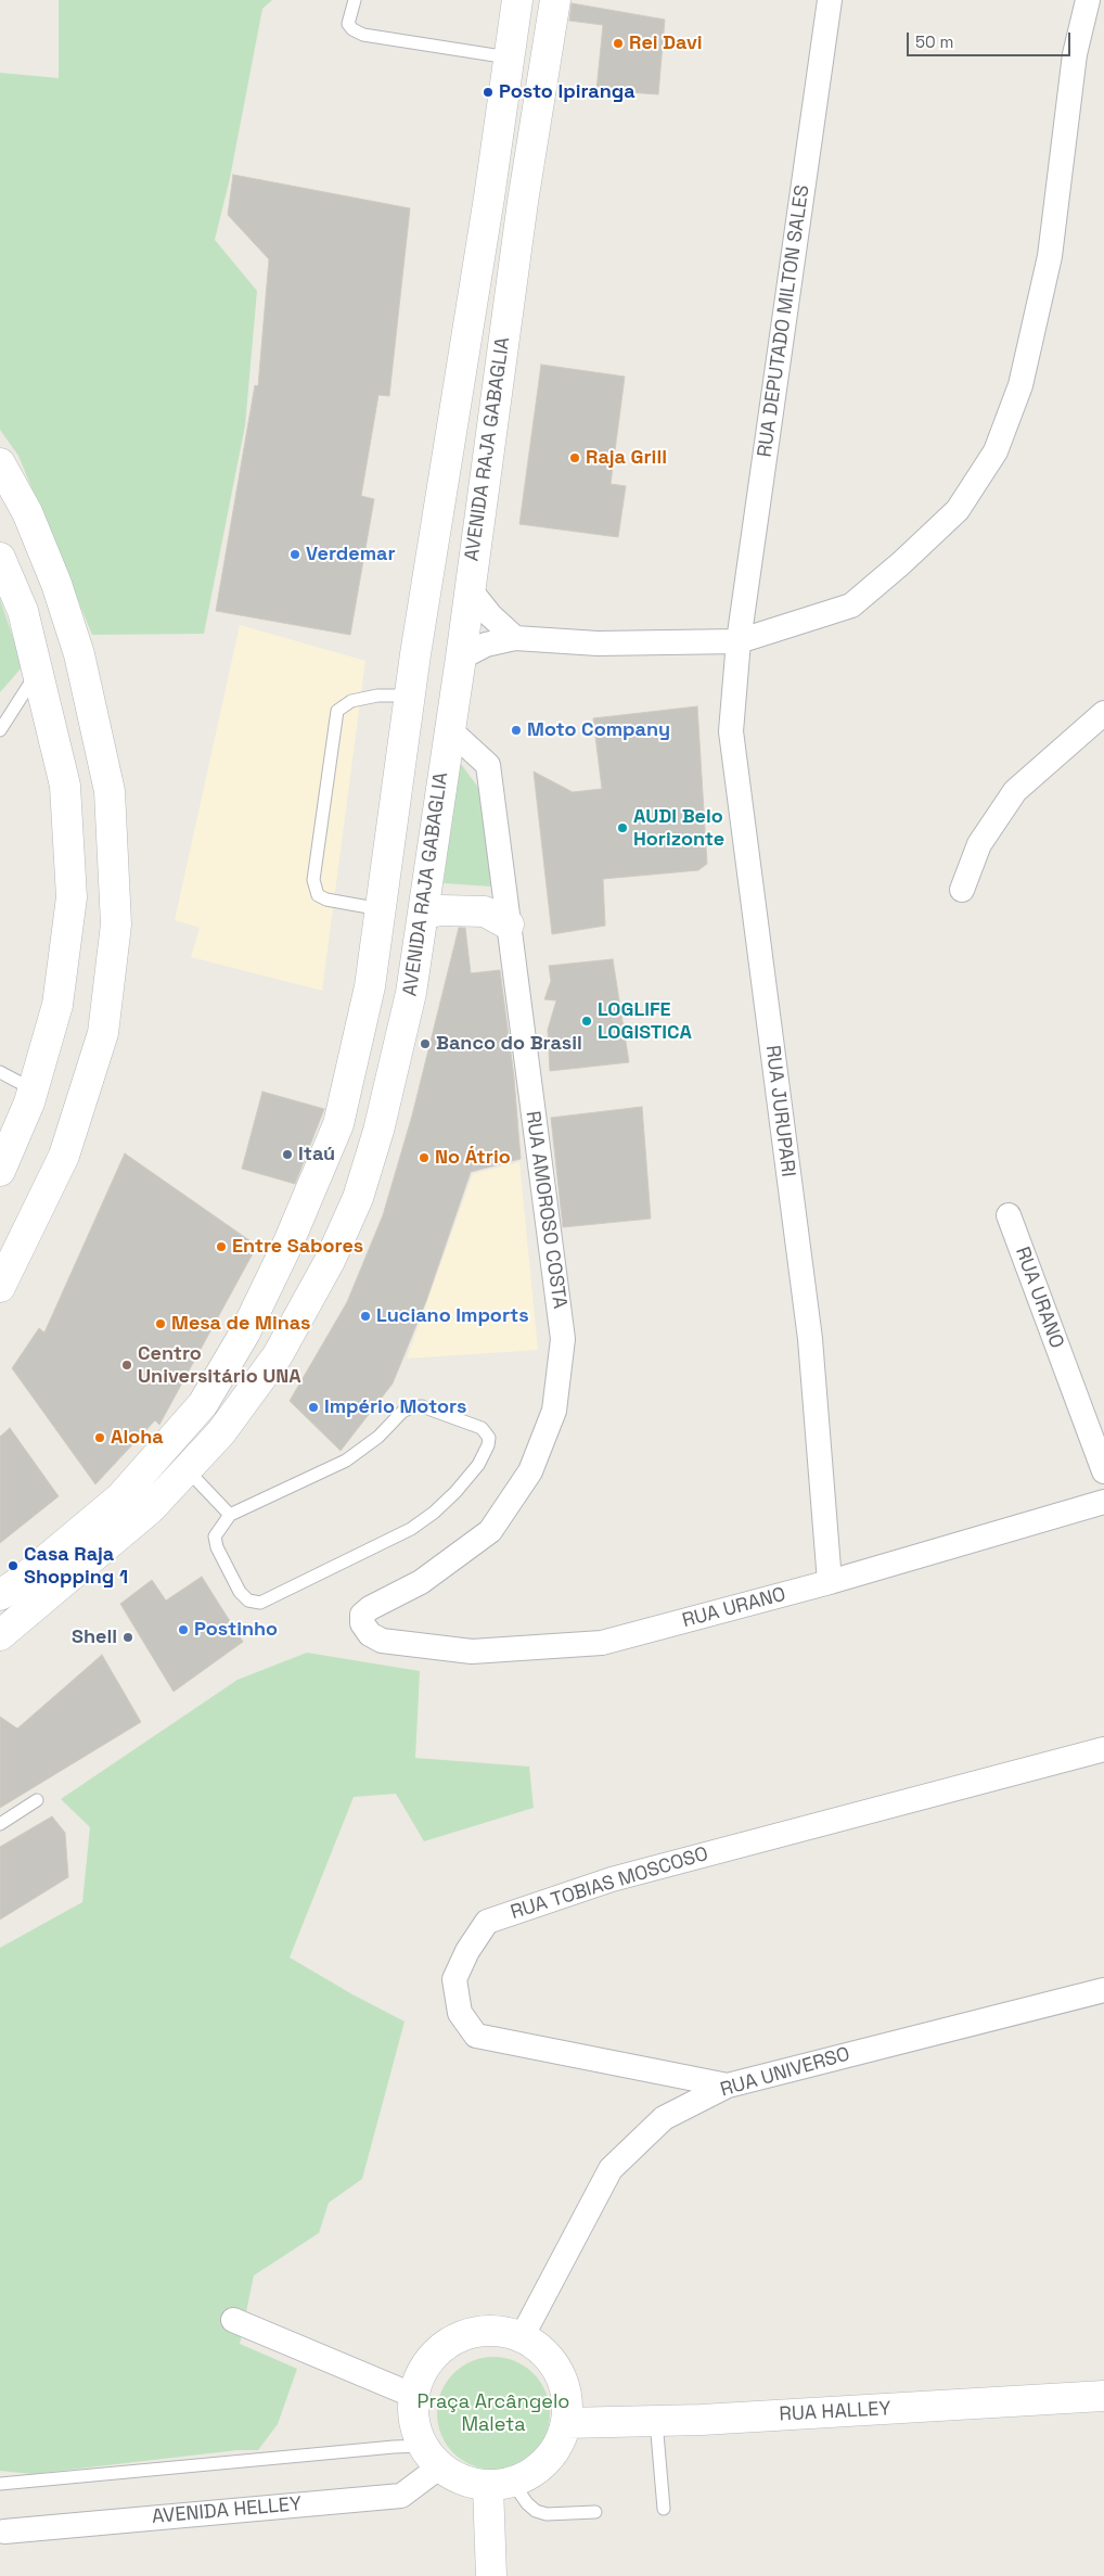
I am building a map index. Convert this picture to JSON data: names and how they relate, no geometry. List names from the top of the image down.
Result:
{
  "streets": {
    "main road": ["AVENIDA RAJA GABAGLIA", "RUA HALLEY"],
    "street": [
      "RUA DEPUTADO MILTON SALES",
      "RUA JURUPARI",
      "RUA AMOROSO COSTA",
      "RUA URANO",
      "RUA TOBIAS MOSCOSO",
      "RUA UNIVERSO",
      "AVENIDA HELLEY"
    ]
  },
  "crossings": [
    ["RUA DEPUTADO MILTON SALES", "RUA JURUPARI"],
    ["AVENIDA RAJA GABAGLIA", "RUA AMOROSO COSTA"],
    ["RUA JURUPARI", "RUA URANO"],
    ["RUA AMOROSO COSTA", "RUA URANO"],
    ["RUA TOBIAS MOSCOSO", "RUA UNIVERSO"],
    ["RUA UNIVERSO", "RUA HALLEY"],
    ["RUA UNIVERSO", "AVENIDA HELLEY"],
    ["RUA HALLEY", "AVENIDA HELLEY"]
  ],
  "parks": ["Praça Arcângelo Maleta"],
  "places": [
    "Rei Davi",
    "Posto Ipiranga",
    "Raja Grill",
    "Verdemar",
    "Moto Company",
    "AUDI Belo Horizonte",
    "LOGLIFE LOGISTICA",
    "Banco do Brasil",
    "Itaú",
    "No Átrio",
    "Entre Sabores",
    "Luciano Imports",
    "Mesa de Minas",
    "Centro Universitário UNA",
    "Império Motors",
    "Aloha",
    "Casa Raja Shopping 1",
    "Postinho",
    "Shell"
  ],
  "scale_bar": "50 m"
}
